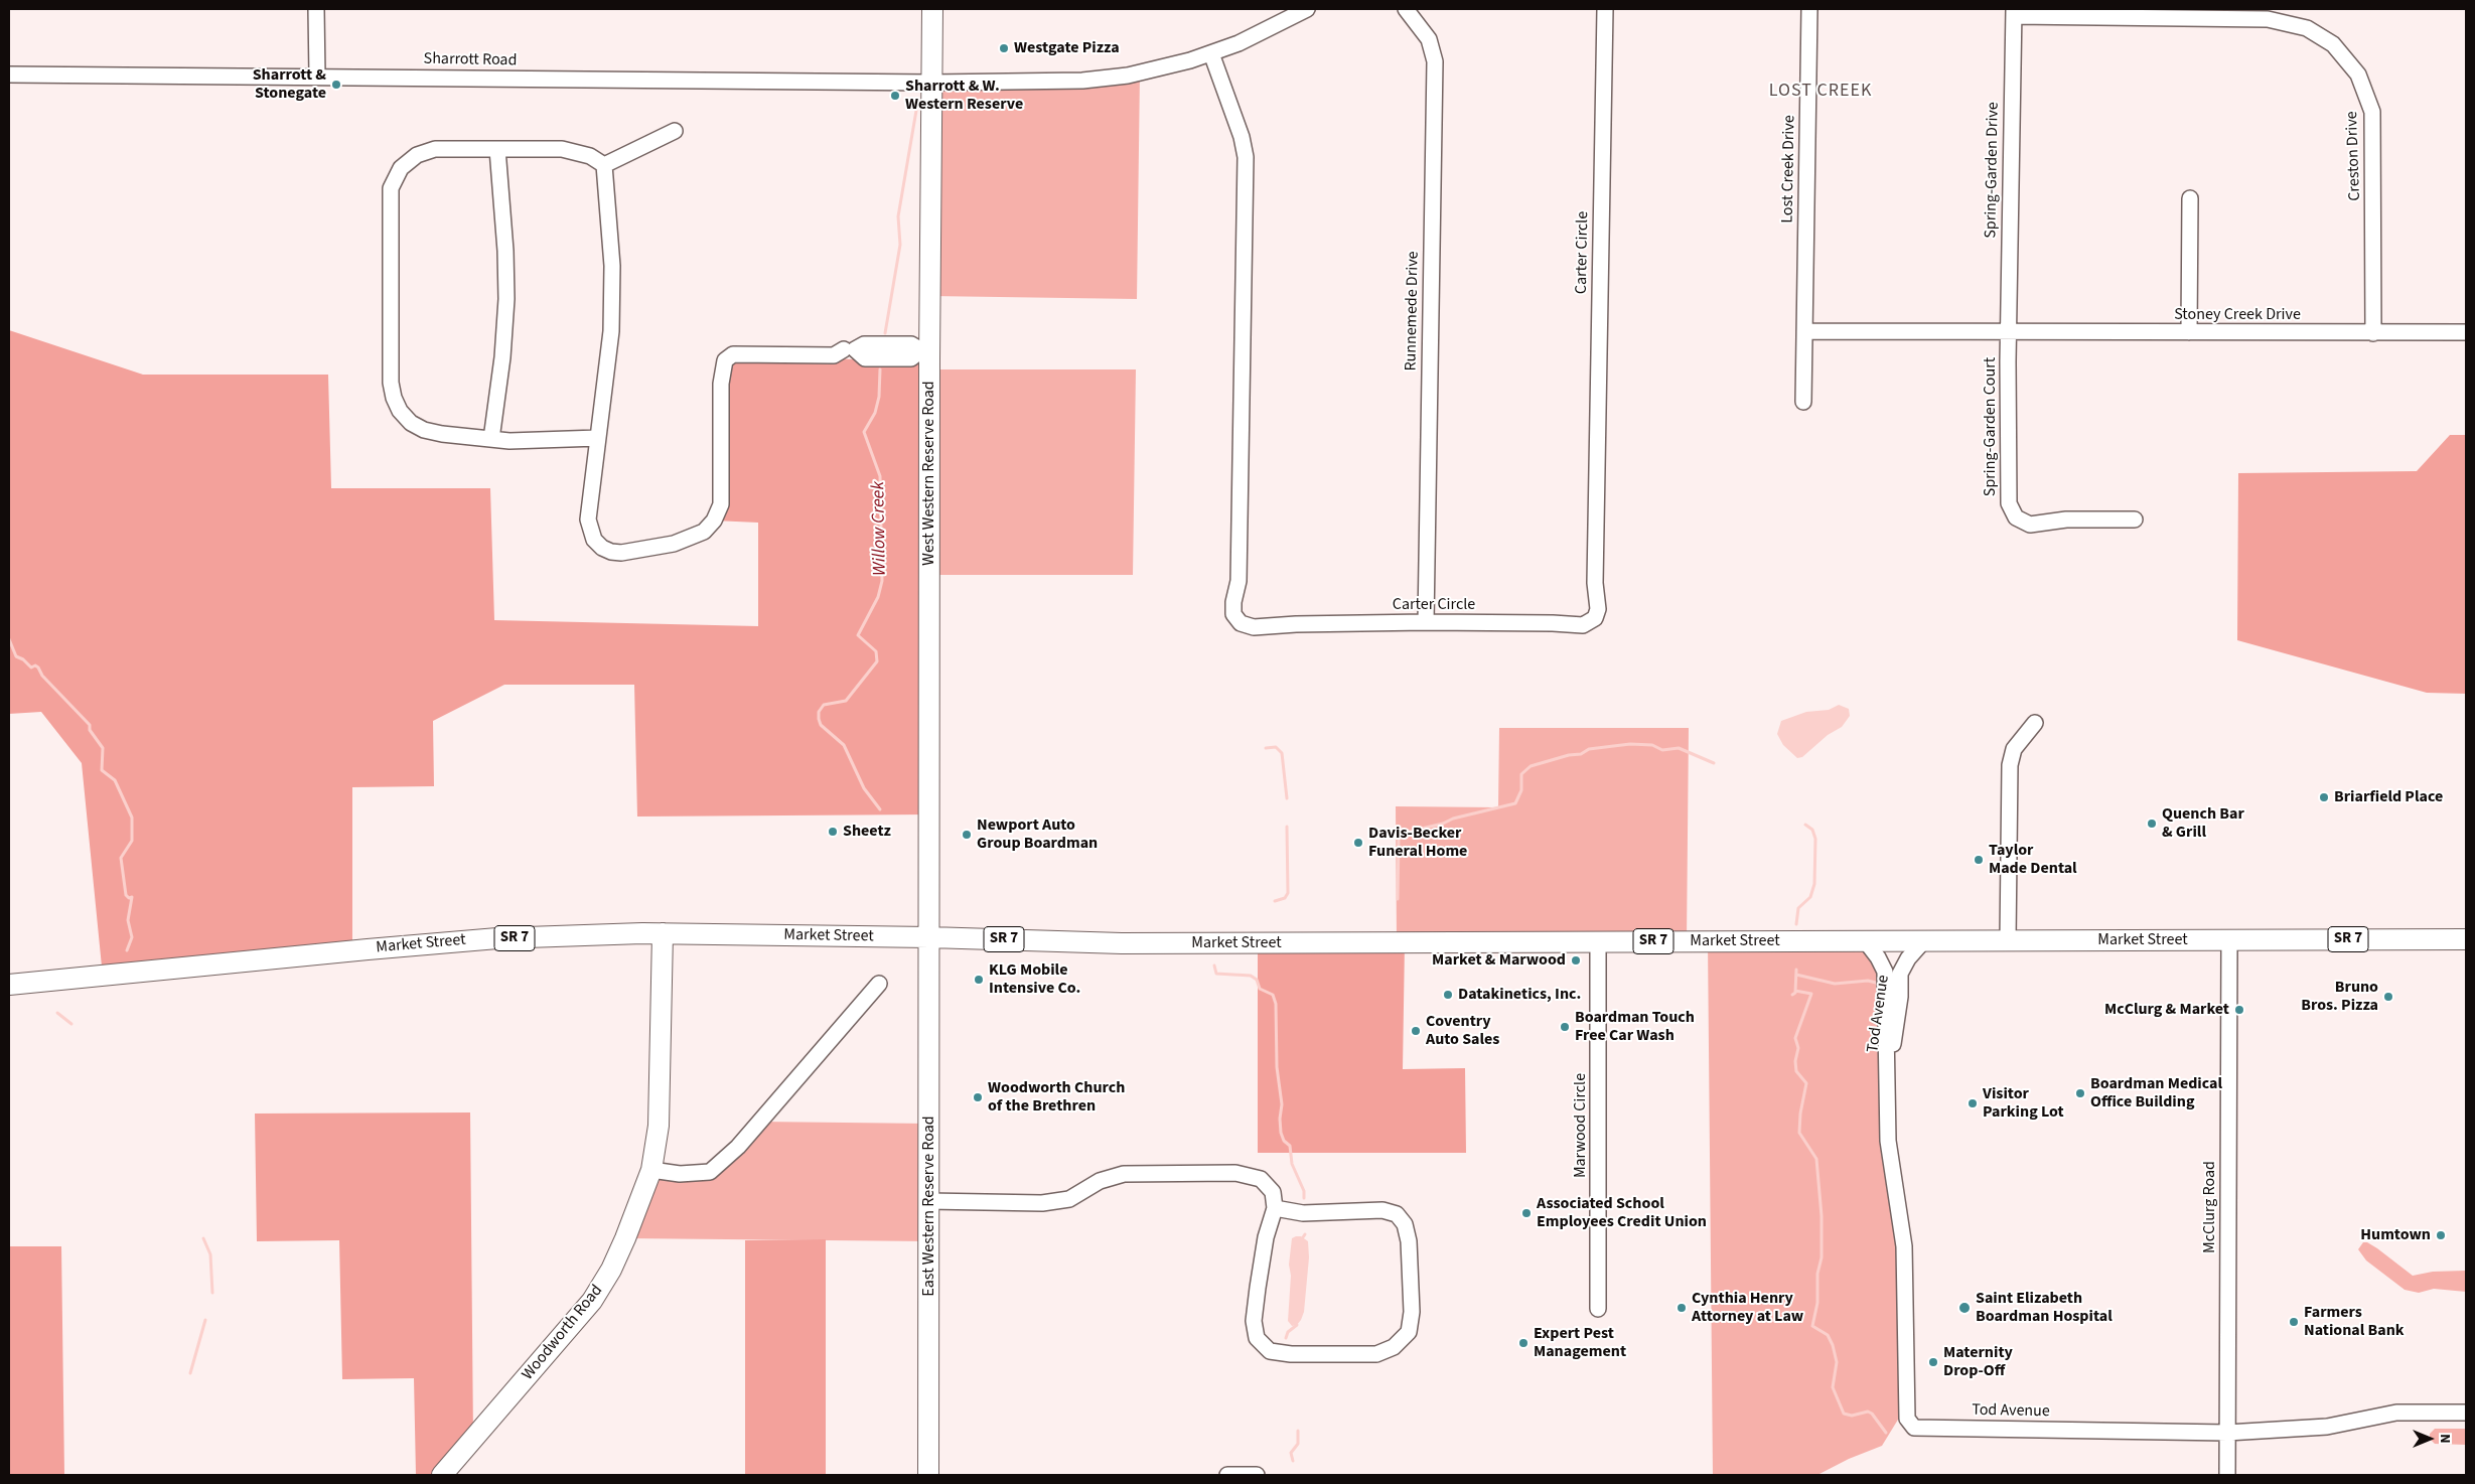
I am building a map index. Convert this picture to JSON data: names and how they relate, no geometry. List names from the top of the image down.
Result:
{
  "streets": {
    "main road": [
      "West Western Reserve Road",
      "Market Street",
      "SR 7",
      "East Western Reserve Road",
      "Woodworth Road"
    ],
    "street": [
      "Sharrott Road",
      "Creston Drive",
      "Lost Creek Drive",
      "Spring-Garden Drive",
      "Carter Circle",
      "Runnemede Drive",
      "Stoney Creek Drive",
      "Spring-Garden Court",
      "Tod Avenue",
      "Marwood Circle",
      "McClurg Road"
    ]
  },
  "crossings": [
    ["Sharrott Road", "Carter Circle"],
    ["Sharrott Road", "West Western Reserve Road"],
    ["Creston Drive", "Spring-Garden Drive"],
    ["Creston Drive", "Stoney Creek Drive"],
    ["Spring-Garden Drive", "Stoney Creek Drive"],
    ["Spring-Garden Drive", "Spring-Garden Court"],
    ["Carter Circle", "Runnemede Drive"],
    ["Stoney Creek Drive", "Spring-Garden Court"],
    ["West Western Reserve Road", "Market Street"],
    ["West Western Reserve Road", "East Western Reserve Road"],
    ["Market Street", "Tod Avenue"],
    ["Market Street", "Marwood Circle"],
    ["Market Street", "East Western Reserve Road"],
    ["Market Street", "McClurg Road"],
    ["Market Street", "Woodworth Road"],
    ["Tod Avenue", "McClurg Road"]
  ],
  "districts": ["LOST CREEK"],
  "water": ["Willow Creek"],
  "places": [
    "Westgate Pizza",
    "Sharrott & Stonegate",
    "Sharrott & W. Western Reserve",
    "Briarfield Place",
    "Quench Bar & Grill",
    "Sheetz",
    "Newport Auto Group Boardman",
    "Davis-Becker Funeral Home",
    "Taylor Made Dental",
    "Market & Marwood",
    "KLG Mobile Intensive Co.",
    "Datakinetics, Inc.",
    "Bruno Bros. Pizza",
    "McClurg & Market",
    "Boardman Touch Free Car Wash",
    "Coventry Auto Sales",
    "Boardman Medical Office Building",
    "Woodworth Church of the Brethren",
    "Visitor Parking Lot",
    "Associated School Employees Credit Union",
    "Humtown",
    "Cynthia Henry Attorney at Law",
    "Saint Elizabeth Boardman Hospital",
    "Farmers National Bank",
    "Expert Pest Management",
    "Maternity Drop-Off"
  ],
  "north": "right"
}
